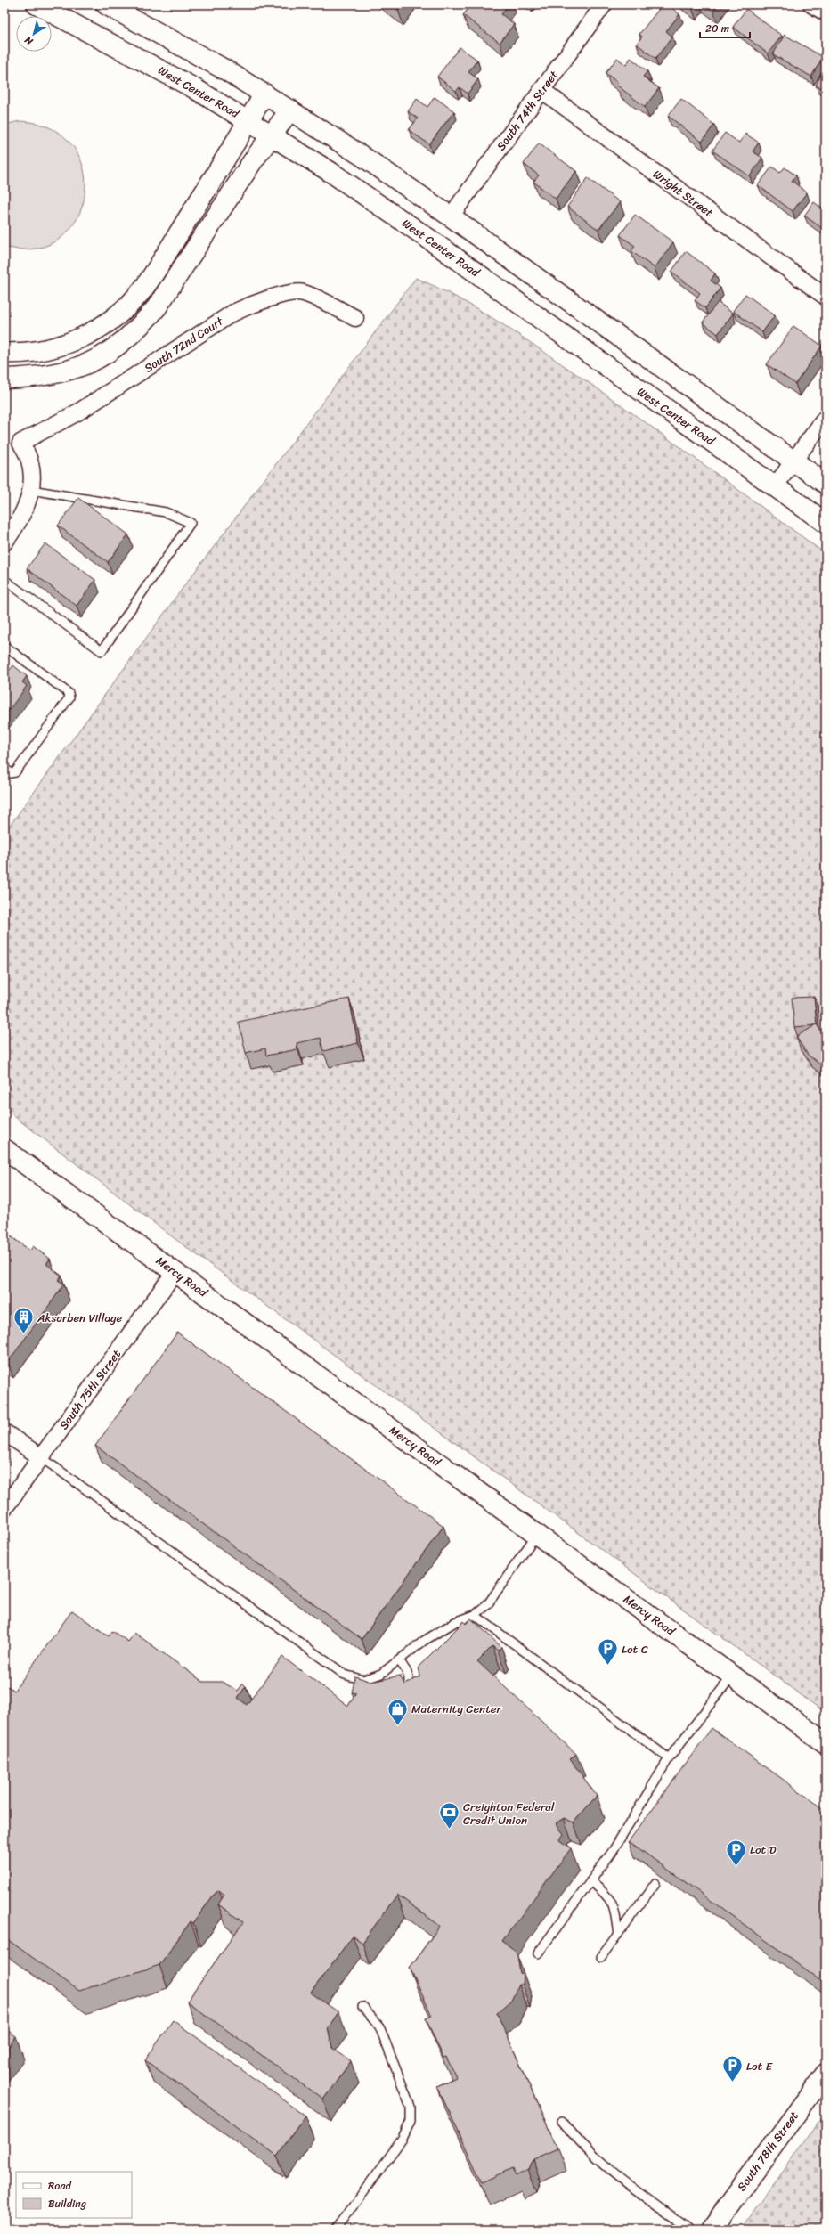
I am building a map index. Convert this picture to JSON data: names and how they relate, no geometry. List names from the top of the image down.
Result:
{
  "streets": {
    "main road": ["West Center Road", "Mercy Road", "South 78th Street"],
    "street": [
      "South 74th Street",
      "Wright Street",
      "South 72nd Court",
      "South 75th Street"
    ]
  },
  "crossings": [
    ["South 74th Street", "Wright Street"],
    ["Mercy Road", "South 75th Street"]
  ],
  "places": {
    "building": ["Aksarben Village"],
    "parking": ["Lot C", "Lot D", "Lot E"],
    "shop": ["Maternity Center"],
    "bank": ["Creighton Federal Credit Union"]
  },
  "legend": ["Road", "Building"],
  "scale_bar": "20 m",
  "north": "bottom left"
}
